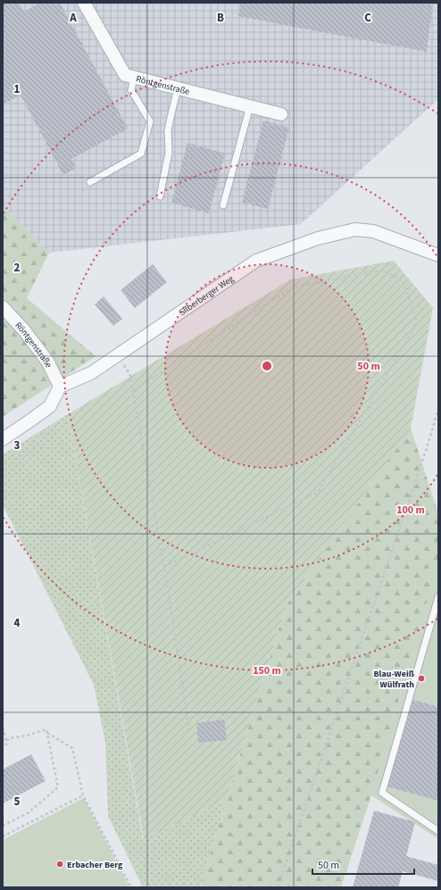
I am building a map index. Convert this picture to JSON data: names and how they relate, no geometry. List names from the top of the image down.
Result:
{
  "streets": {
    "street": ["Röntgenstraße", "Silberberger Weg"]
  },
  "crossings": [
    ["Röntgenstraße", "Silberberger Weg"]
  ],
  "places": ["Blau-Weiß Wülfrath", "Erbacher Berg"],
  "scale_bar": "50 m",
  "grid": {
    "columns": ["A", "B", "C"],
    "rows": [
      "1",
      "2",
      "3",
      "4",
      "5"
    ]
  },
  "rings": ["50 m", "100 m", "150 m"]
}
